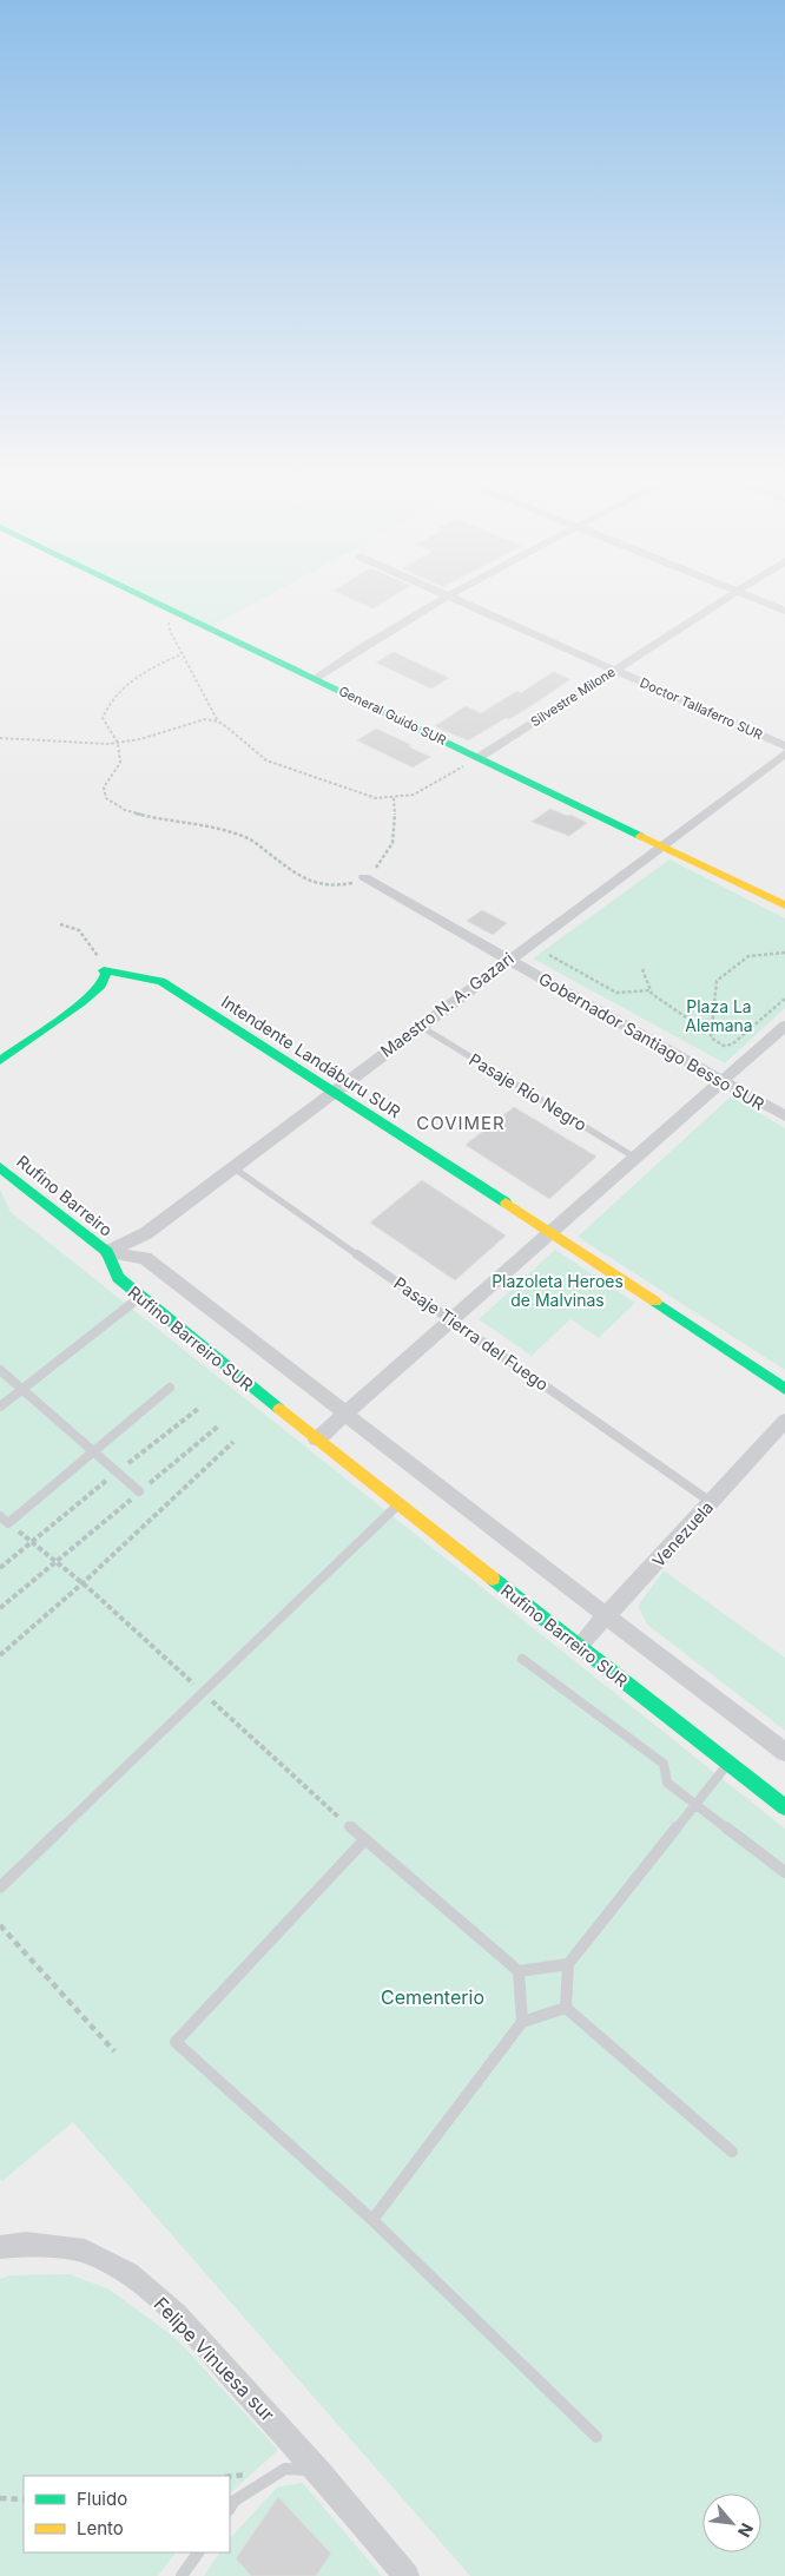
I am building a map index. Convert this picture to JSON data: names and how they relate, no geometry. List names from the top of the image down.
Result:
{
  "streets": {
    "street": [
      "Silvestre Milone",
      "Doctor Tallaferro SUR",
      "General Guido SUR",
      "Maestro N. A. Gazari",
      "Gobernador Santiago Besso SUR",
      "Intendente Landáburu SUR",
      "Rufino Barreiro",
      "Rufino Barreiro SUR",
      "Venezuela",
      "Felipe Vinuesa sur"
    ],
    "lane": ["Pasaje Río Negro", "Pasaje Tierra del Fuego"]
  },
  "crossings": [
    ["Silvestre Milone", "Doctor Tallaferro SUR"],
    ["Silvestre Milone", "General Guido SUR"],
    ["General Guido SUR", "Maestro N. A. Gazari"],
    ["Maestro N. A. Gazari", "Gobernador Santiago Besso SUR"],
    ["Maestro N. A. Gazari", "Intendente Landáburu SUR"],
    ["Maestro N. A. Gazari", "Pasaje Río Negro"],
    ["Maestro N. A. Gazari", "Rufino Barreiro"],
    ["Maestro N. A. Gazari", "Pasaje Tierra del Fuego"],
    ["Maestro N. A. Gazari", "Rufino Barreiro SUR"],
    ["Rufino Barreiro", "Rufino Barreiro SUR"],
    ["Pasaje Tierra del Fuego", "Venezuela"],
    ["Rufino Barreiro SUR", "Venezuela"]
  ],
  "districts": ["COVIMER"],
  "parks": ["Plaza La Alemana", "Plazoleta Heroes de Malvinas", "Cementerio"],
  "legend": ["Fluido", "Lento"],
  "north": "bottom right"
}
